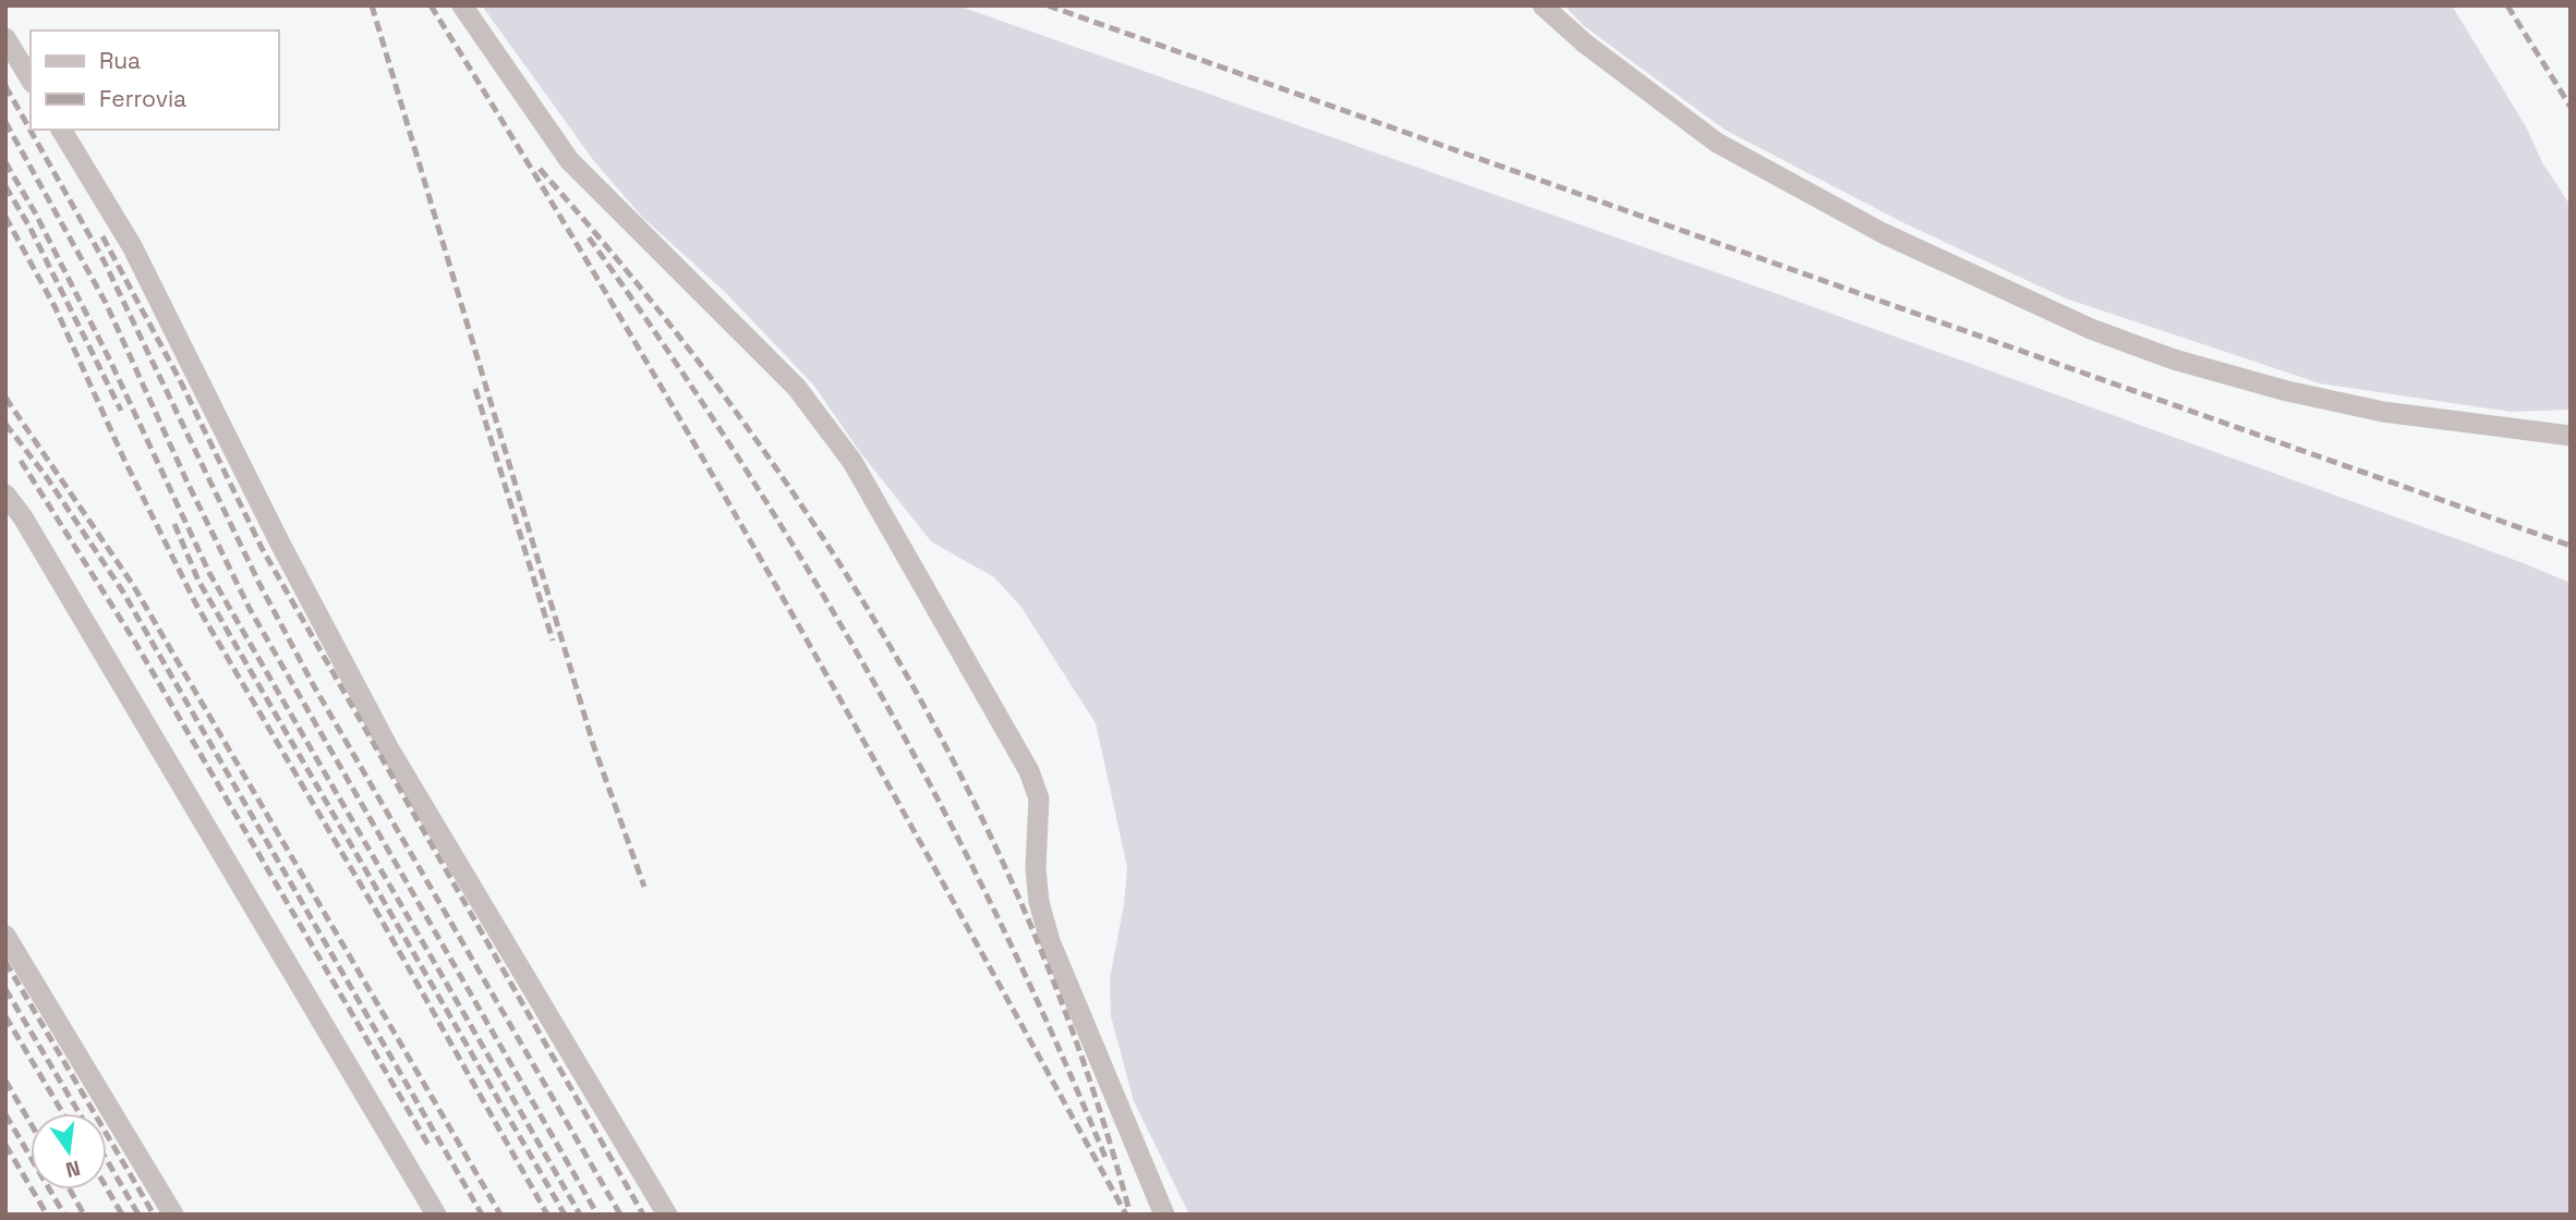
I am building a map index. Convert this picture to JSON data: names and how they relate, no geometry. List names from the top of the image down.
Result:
{
  "legend": ["Rua", "Ferrovia"],
  "north": "bottom"
}
